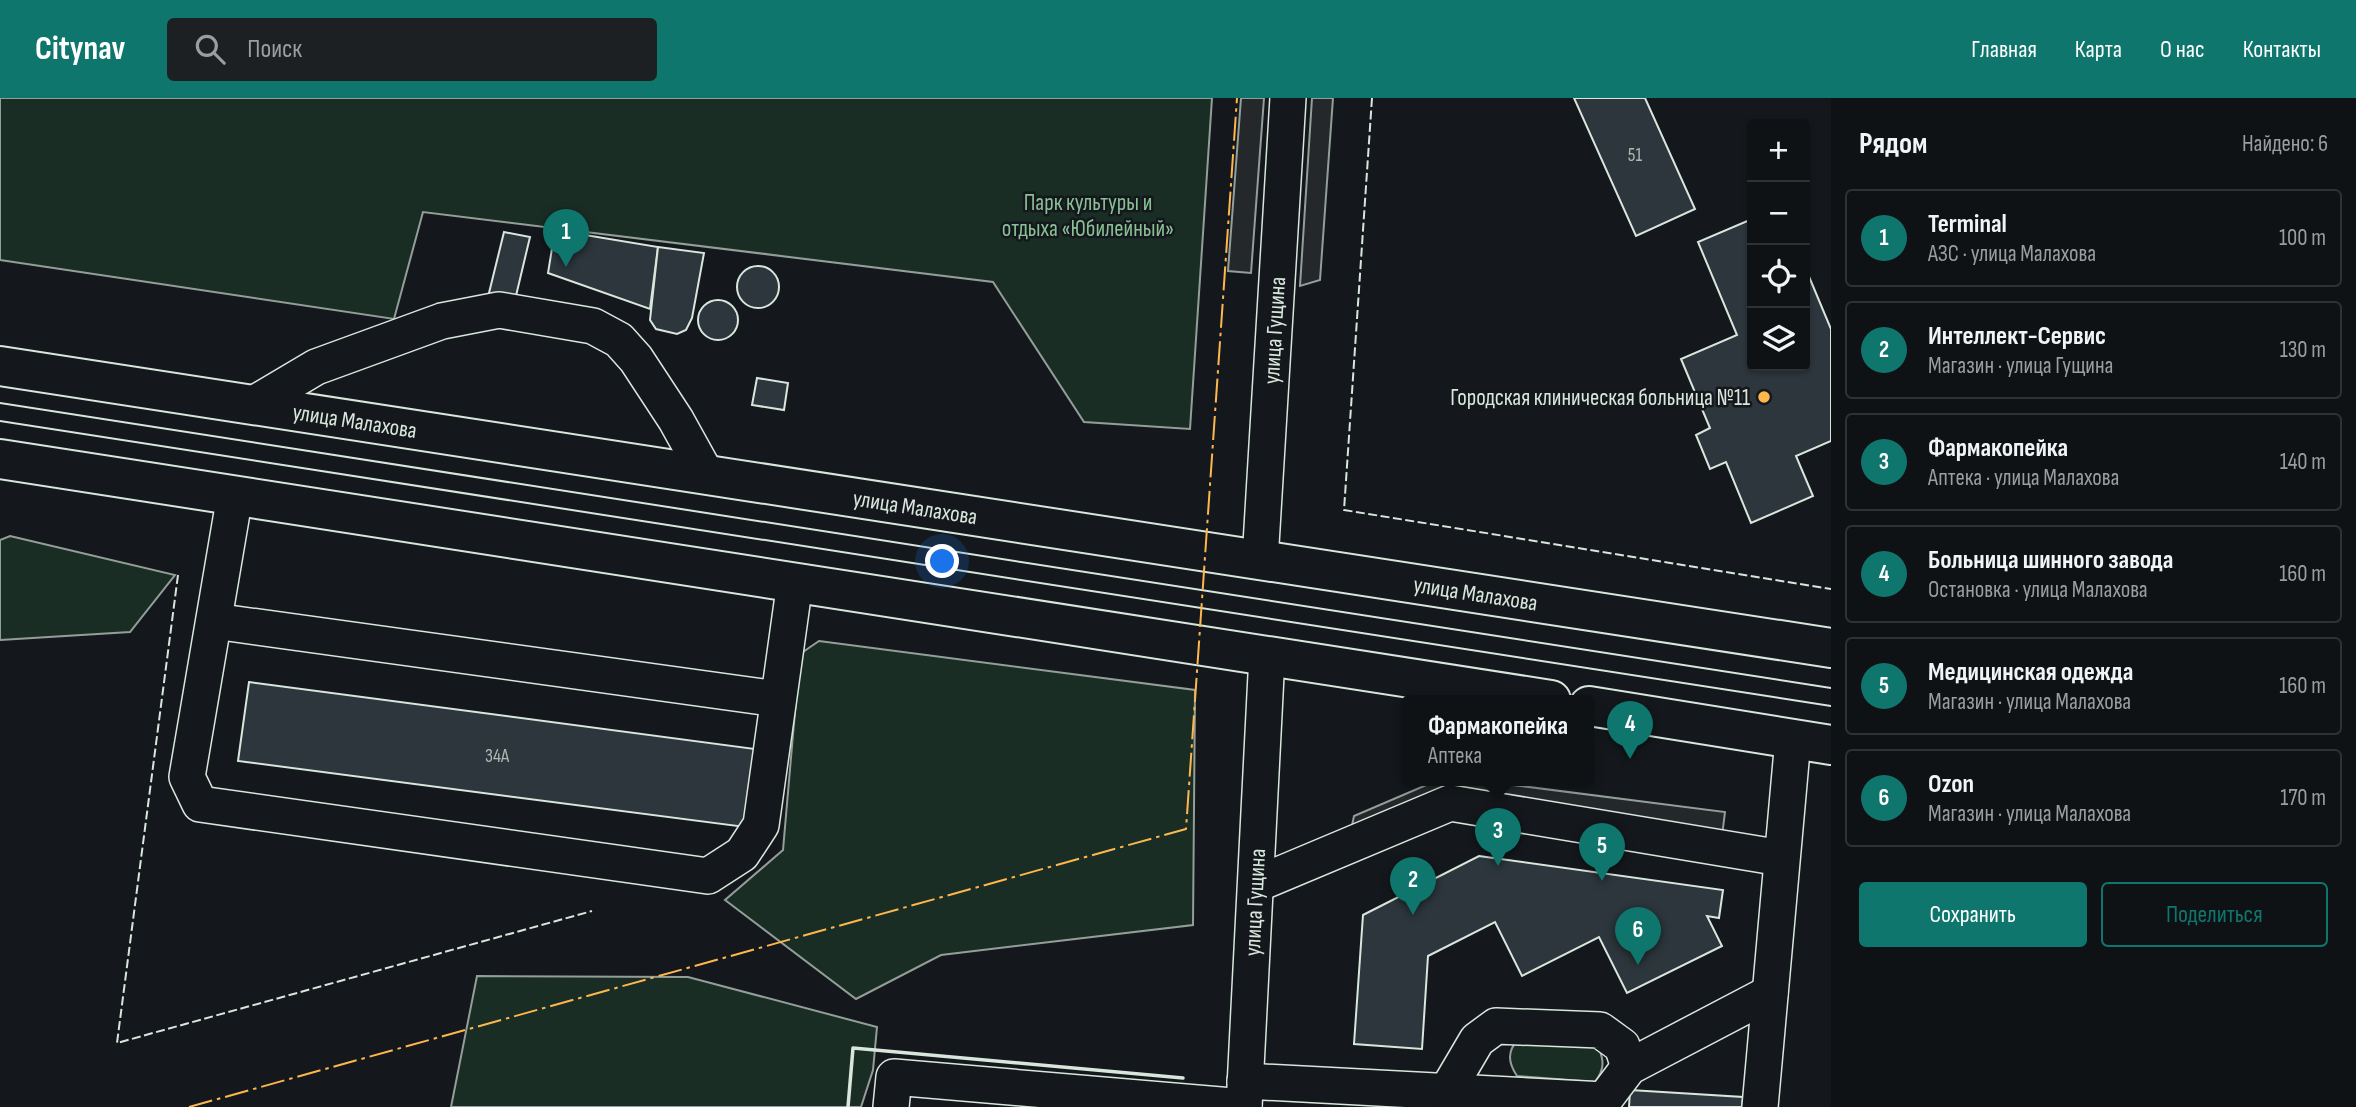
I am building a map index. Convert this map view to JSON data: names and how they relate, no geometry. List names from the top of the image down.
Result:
{
  "streets": {
    "main road": ["улица Малахова"],
    "street": ["улица Гущина"]
  },
  "crossings": [
    ["улица Гущина", "улица Малахова"]
  ],
  "parks": ["Парк культуры и отдыха «Юбилейный»"],
  "places": ["Городская клиническая больница №11"],
  "house_numbers": ["51", "34А"],
  "page": {
    "header": "Citynav",
    "search": "Поиск",
    "nav": [
      "Главная",
      "Карта",
      "О нас",
      "Контакты"
    ],
    "heading": ["Рядом", "Найдено: 6"],
    "map_buttons": ["+", "−"],
    "list": [
      {
        "mark": "1",
        "name": "Terminal",
        "note": "АЗС · улица Малахова",
        "value": "100 m"
      },
      {
        "mark": "2",
        "name": "Интеллект-Сервис",
        "note": "Магазин · улица Гущина",
        "value": "130 m"
      },
      {
        "mark": "3",
        "name": "Фармакопейка",
        "note": "Аптека · улица Малахова",
        "value": "140 m"
      },
      {
        "mark": "4",
        "name": "Больница шинного завода",
        "note": "Остановка · улица Малахова",
        "value": "160 m"
      },
      {
        "mark": "5",
        "name": "Медицинская одежда",
        "note": "Магазин · улица Малахова",
        "value": "160 m"
      },
      {
        "mark": "6",
        "name": "Ozon",
        "note": "Магазин · улица Малахова",
        "value": "170 m"
      }
    ],
    "pins": [
      "1",
      "4",
      "3",
      "5",
      "2",
      "6"
    ],
    "popup": ["Фармакопейка", "Аптека"],
    "buttons": ["Сохранить", "Поделиться"]
  }
}
